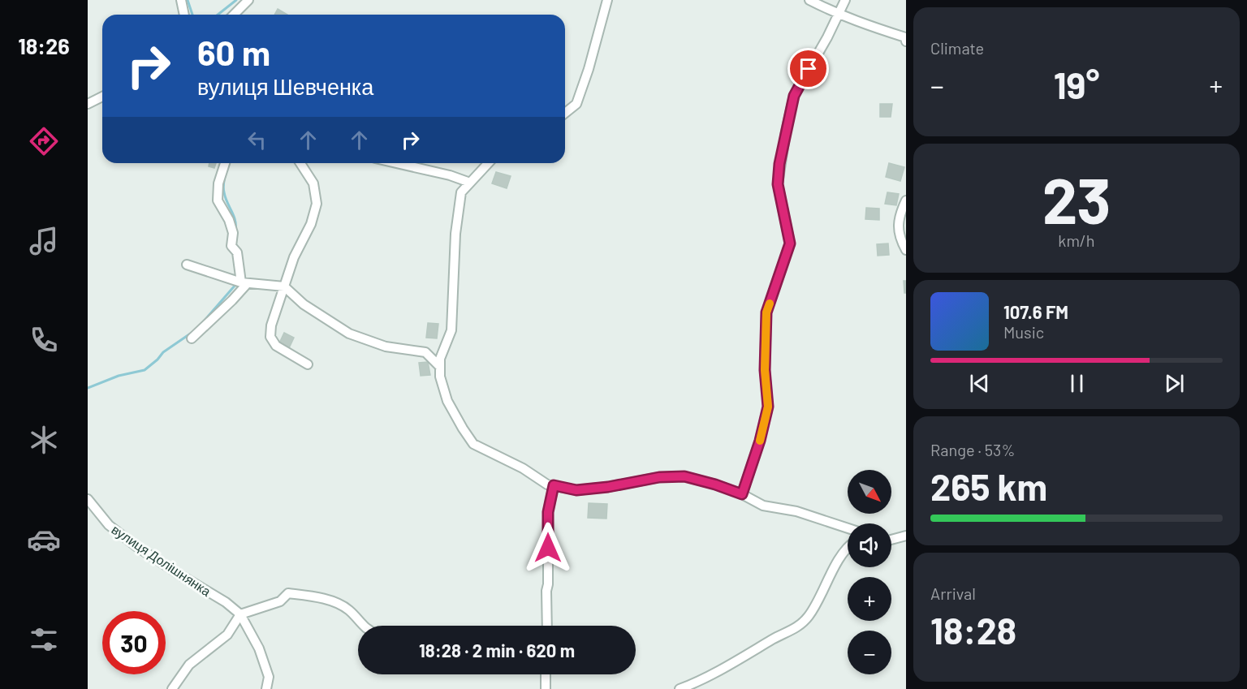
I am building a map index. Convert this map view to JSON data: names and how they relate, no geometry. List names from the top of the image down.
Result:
{
  "streets": {
    "street": ["вулиця Долішнянка"]
  },
  "north": "bottom right",
  "page": {
    "tabs": "18:26",
    "tile": [
      "Climate",
      ["23", "km/h"],
      ["Range · 53%", "265 km"],
      ["Arrival", "18:28"]
    ],
    "turn": ["60 m", "вулиця Шевченка"],
    "heat": ["−", "19°", "+"],
    "song": ["107.6 FM", "Music"],
    "map_buttons": ["+", "−"],
    "limit": "30",
    "trip": "18:28 · 2 min · 620 m"
  }
}
